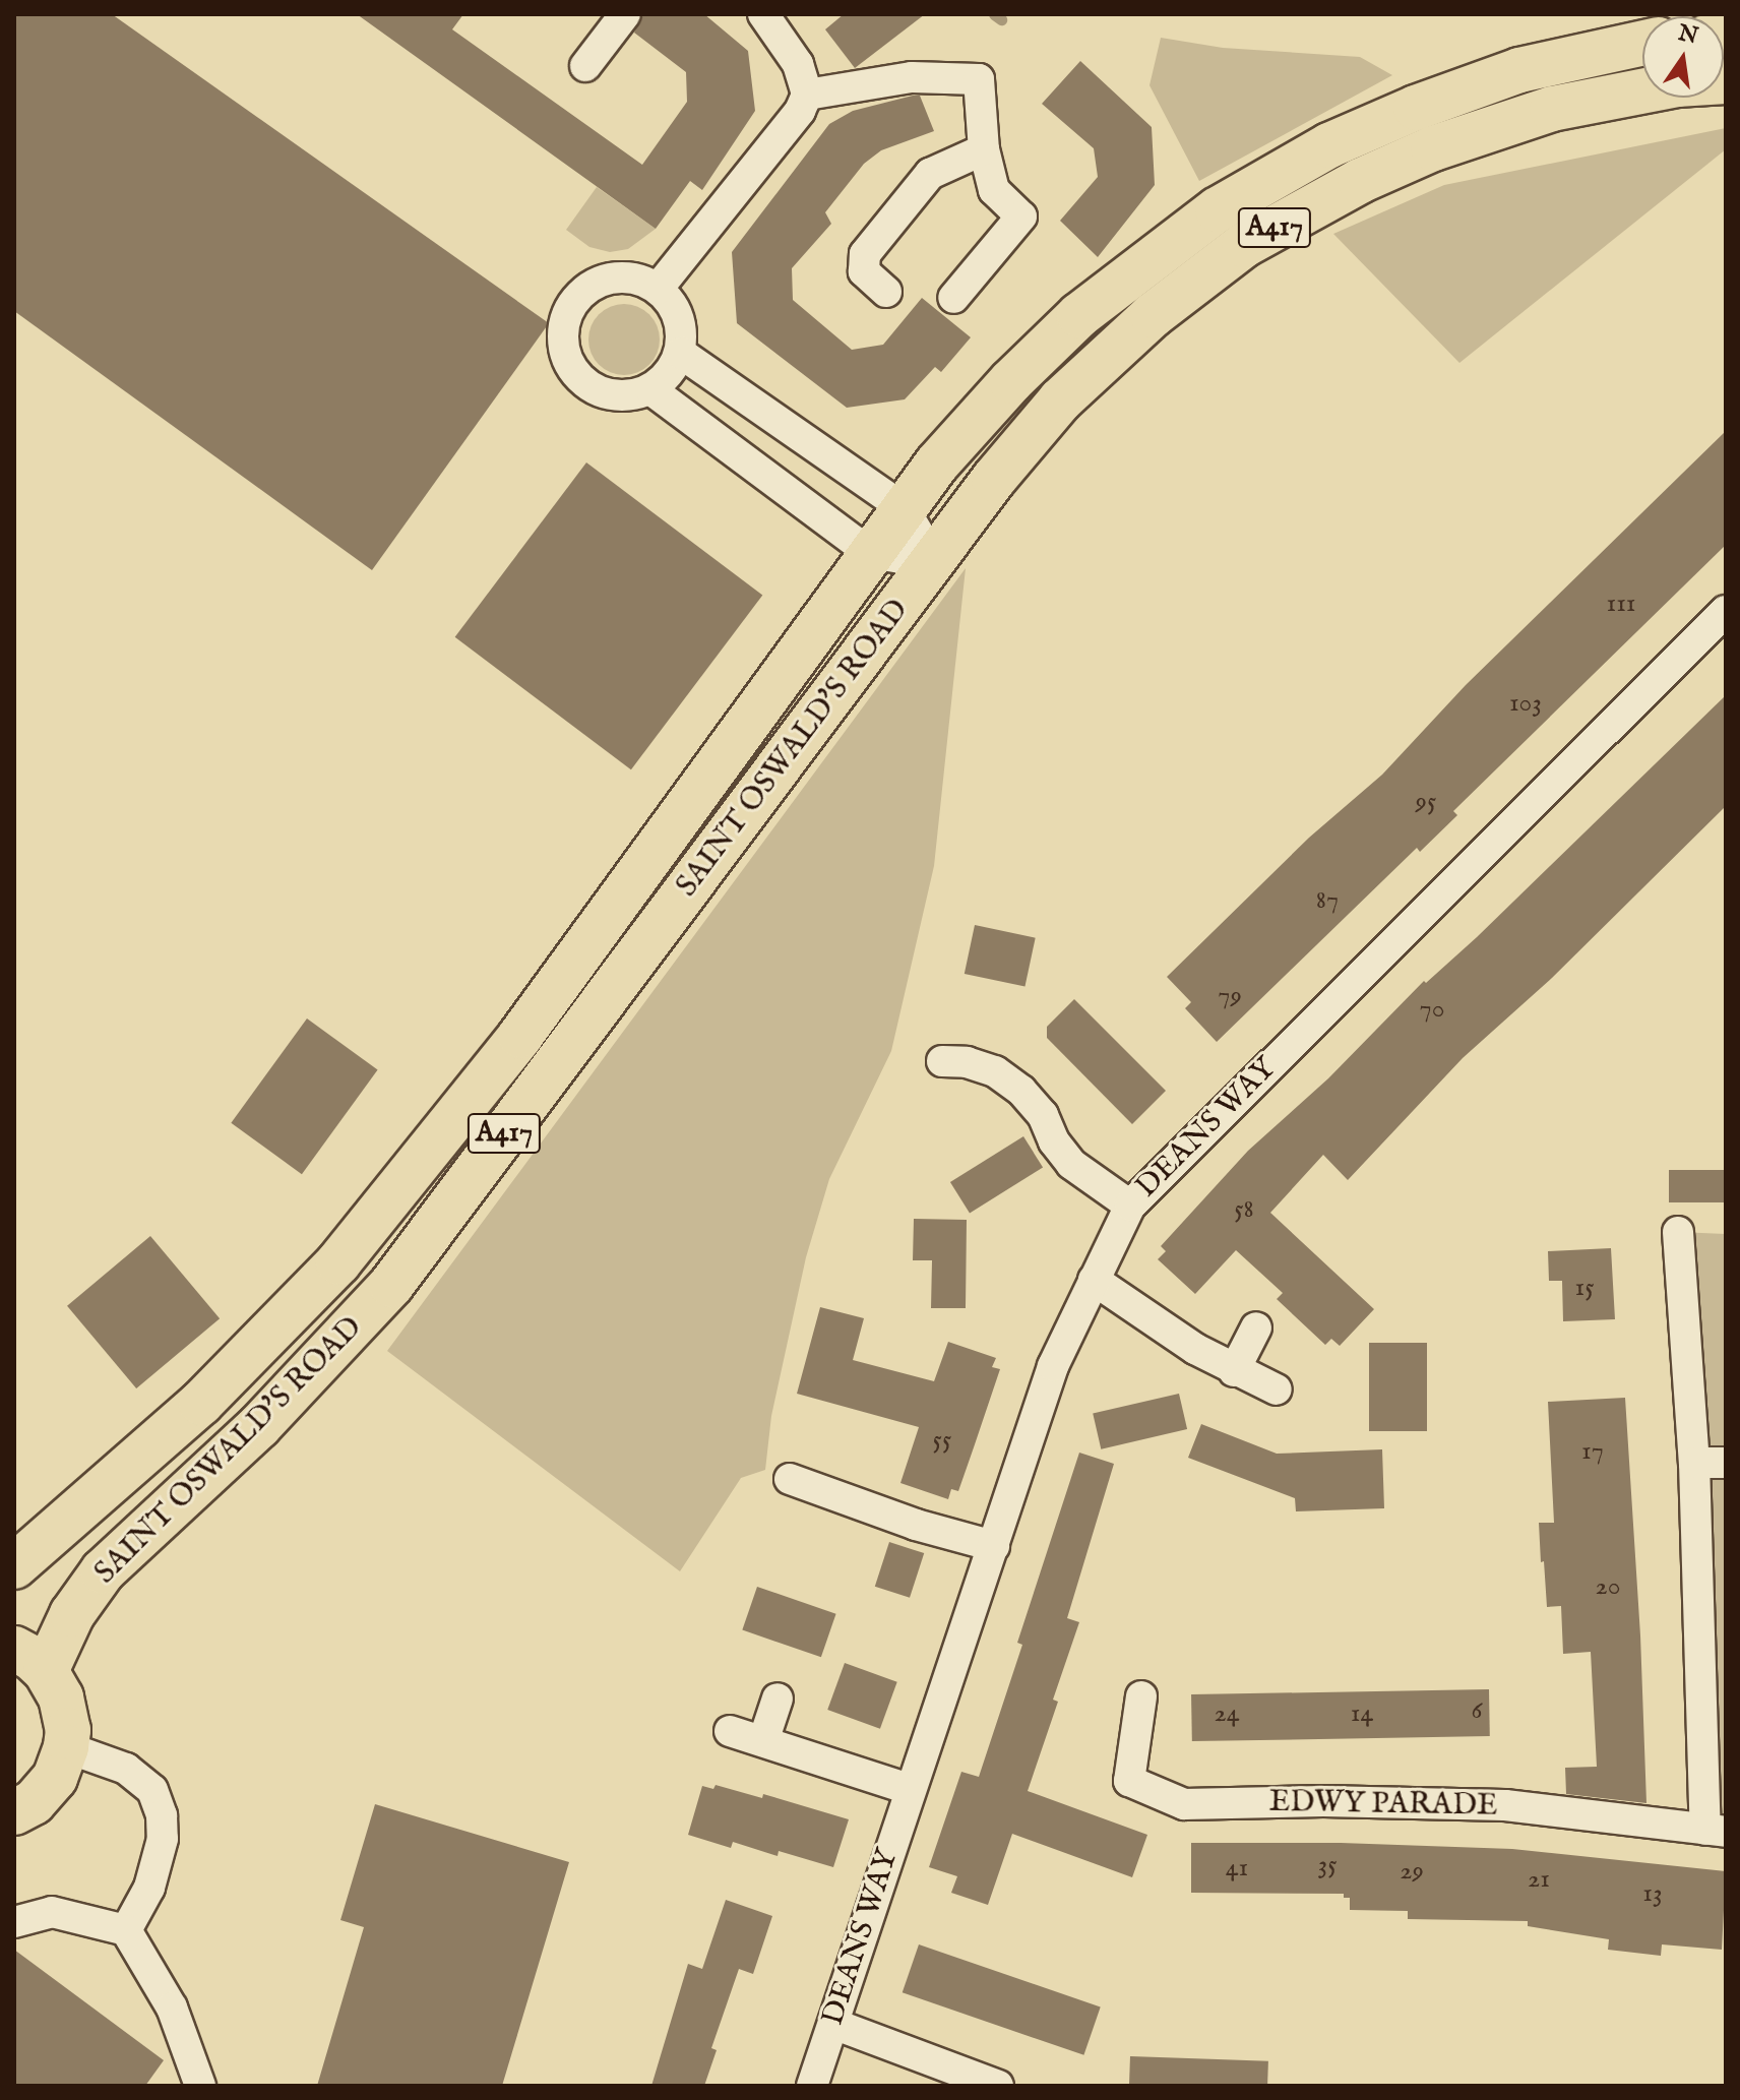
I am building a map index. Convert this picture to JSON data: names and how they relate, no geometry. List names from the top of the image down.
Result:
{
  "streets": {
    "main road": ["A417", "SAINT OSWALD'S ROAD"],
    "street": ["DEANS WAY", "EDWY PARADE"]
  },
  "crossings": [
    ["A417", "SAINT OSWALD'S ROAD"]
  ],
  "house_numbers": [
    "111",
    "103",
    "95",
    "87",
    "79",
    "70",
    "58",
    "15",
    "55",
    "17",
    "20",
    "6",
    "24",
    "14",
    "35",
    "41",
    "29",
    "21",
    "13"
  ],
  "north": "top"
}
